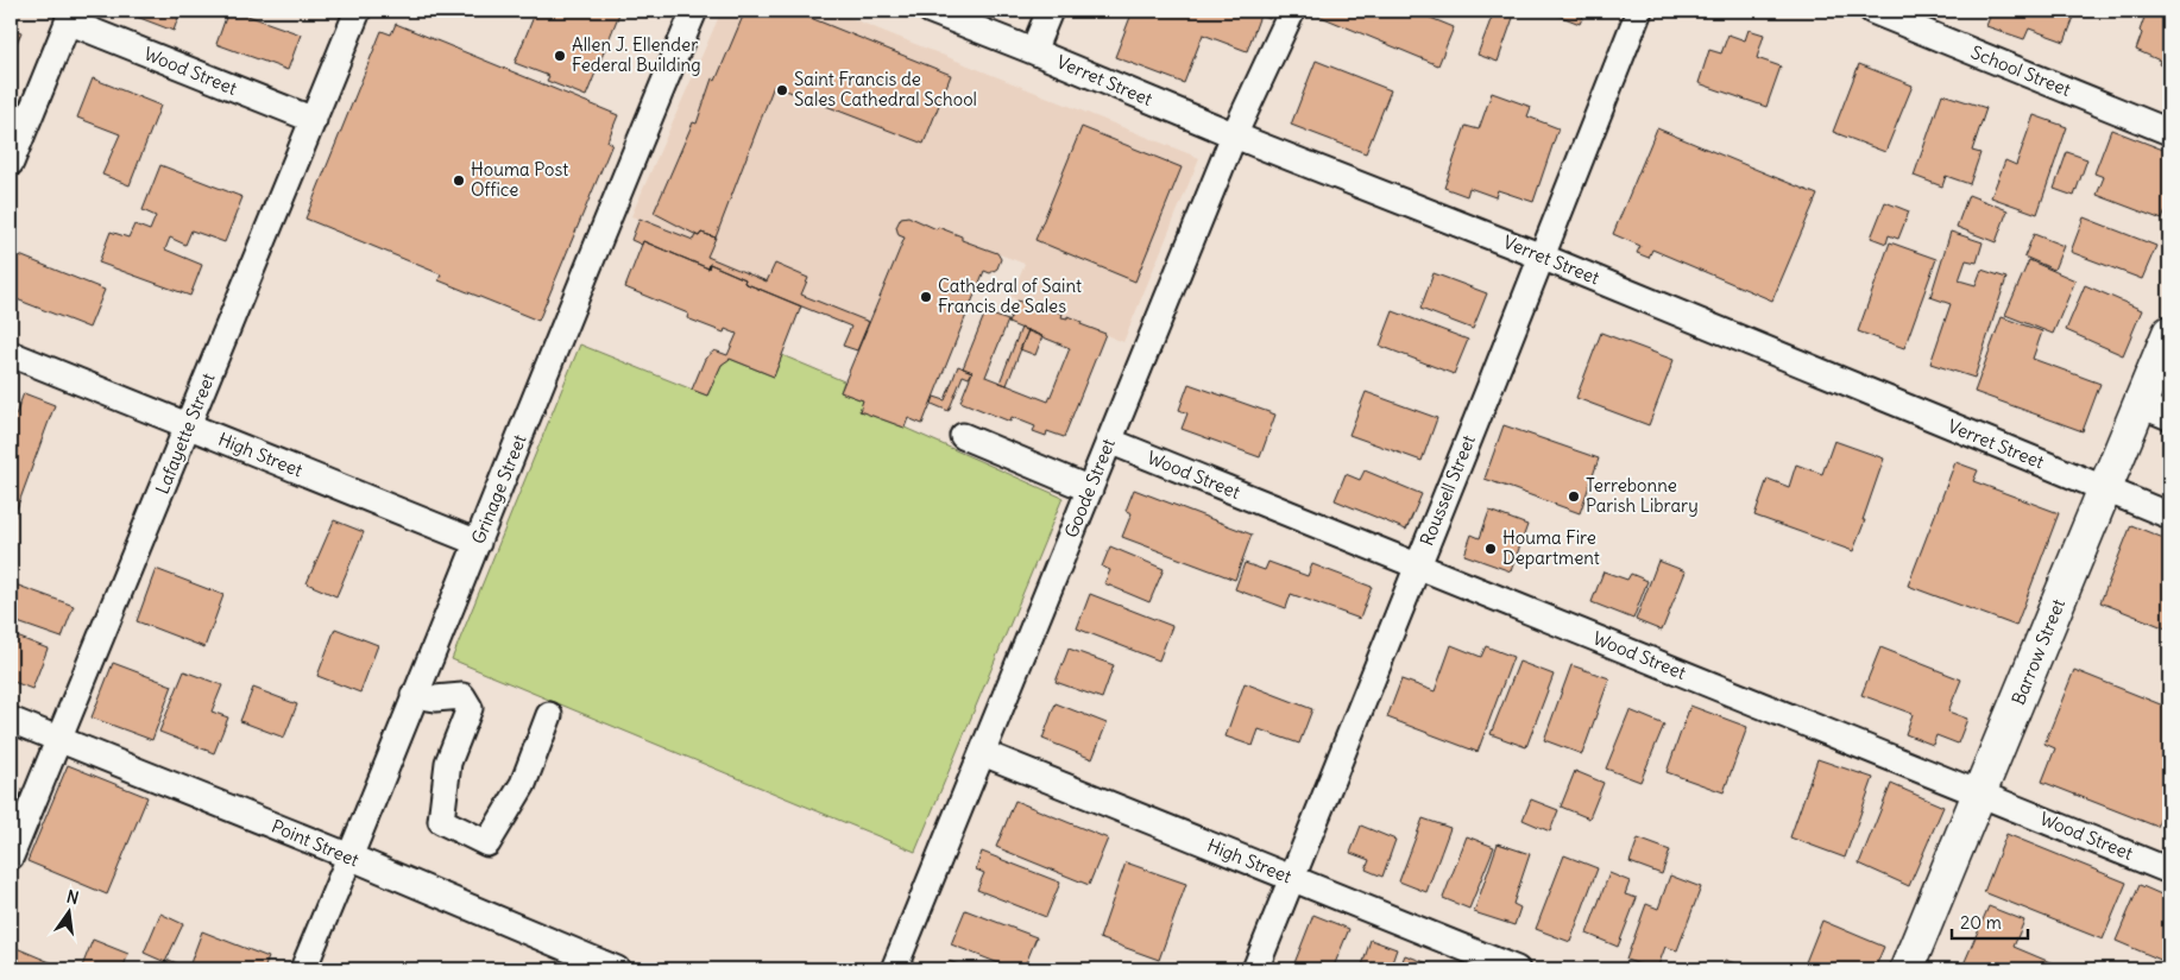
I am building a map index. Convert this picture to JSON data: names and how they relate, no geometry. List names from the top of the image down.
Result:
{
  "streets": {
    "main road": ["Barrow Street"],
    "street": [
      "Wood Street",
      "School Street",
      "Verret Street",
      "Lafayette Street",
      "High Street",
      "Goode Street",
      "Grinage Street",
      "Roussell Street",
      "Point Street"
    ]
  },
  "crossings": [
    ["Wood Street", "Lafayette Street"],
    ["Wood Street", "Goode Street"],
    ["Wood Street", "Roussell Street"],
    ["Wood Street", "Barrow Street"],
    ["Verret Street", "Goode Street"],
    ["Verret Street", "Roussell Street"],
    ["Verret Street", "Barrow Street"],
    ["Lafayette Street", "High Street"],
    ["Lafayette Street", "Point Street"],
    ["High Street", "Goode Street"],
    ["High Street", "Grinage Street"],
    ["High Street", "Roussell Street"],
    ["Grinage Street", "Point Street"]
  ],
  "places": [
    "Allen J. Ellender Federal Building",
    "Saint Francis de Sales Cathedral School",
    "Houma Post Office",
    "Cathedral of Saint Francis de Sales",
    "Terrebonne Parish Library",
    "Houma Fire Department"
  ],
  "scale_bar": "20 m",
  "north": "top"
}
